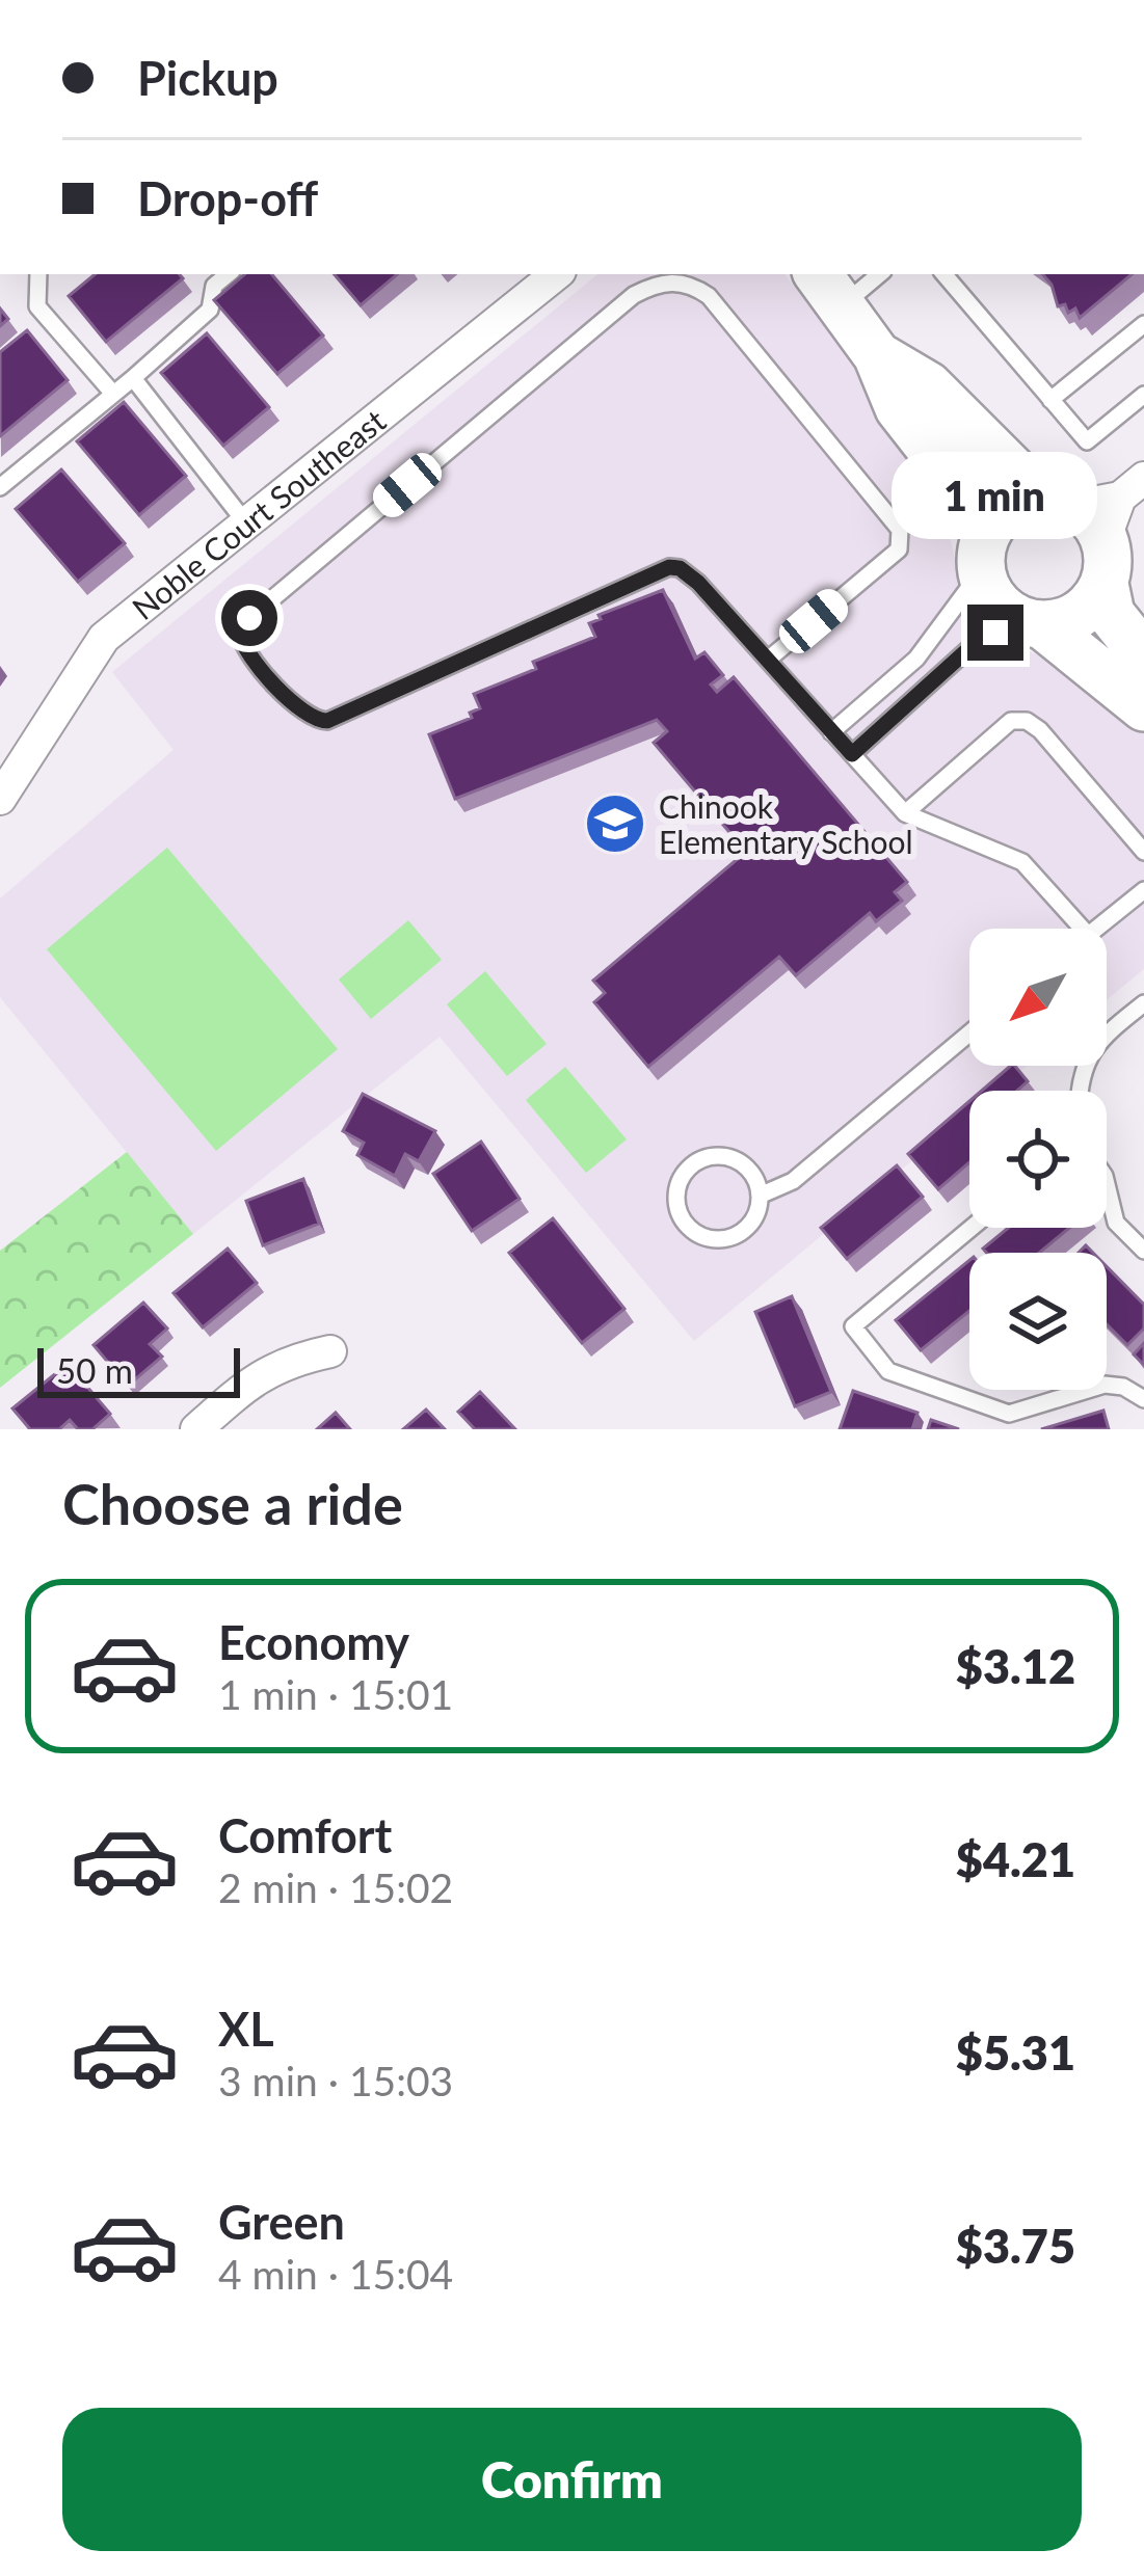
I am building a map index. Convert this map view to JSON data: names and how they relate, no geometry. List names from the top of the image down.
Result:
{
  "streets": {
    "street": ["Noble Court Southeast"]
  },
  "places": {
    "school or university": ["Chinook Elementary School"]
  },
  "scale_bar": "50 m",
  "north": "bottom left",
  "page": {
    "banner": ["Pickup", "Drop-off"],
    "bubble": "1 min",
    "scale": "50 m",
    "heading": "Choose a ride",
    "list": [
      {
        "name": "Economy",
        "note": "1 min · 15:01",
        "value": "$3.12"
      },
      {
        "name": "Comfort",
        "note": "2 min · 15:02",
        "value": "$4.21"
      },
      {
        "name": "XL",
        "note": "3 min · 15:03",
        "value": "$5.31"
      },
      {
        "name": "Green",
        "note": "4 min · 15:04",
        "value": "$3.75"
      }
    ],
    "buttons": "Confirm"
  }
}
